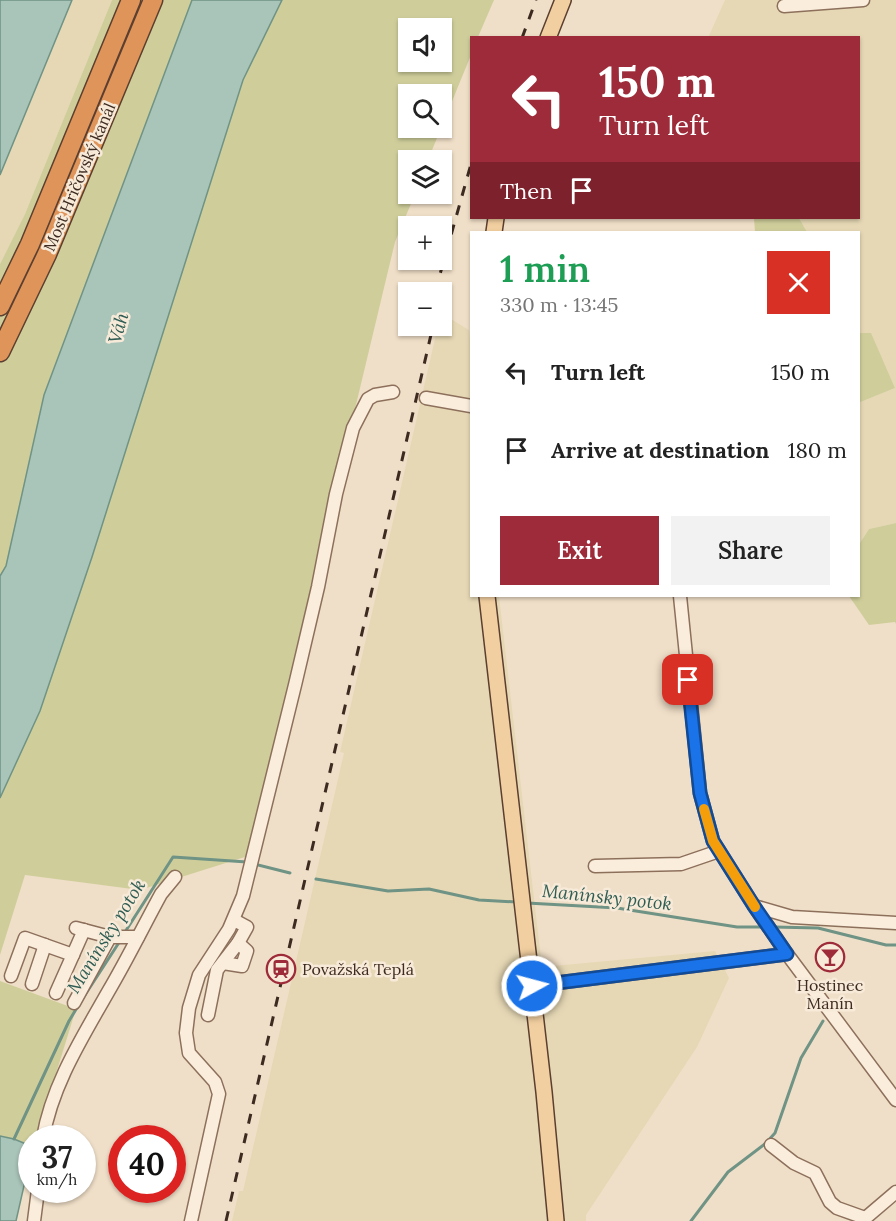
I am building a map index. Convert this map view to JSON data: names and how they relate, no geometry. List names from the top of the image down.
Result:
{
  "streets": {
    "highway": ["Most Hričovský kanál"]
  },
  "water": ["Váh", "Manínsky potok"],
  "places": {
    "bar": ["Hostinec Manín"],
    "station": ["Považská Teplá"]
  },
  "page": {
    "map_buttons": ["+", "−"],
    "turn": ["150 m", "Turn left"],
    "then": "Then",
    "heading": ["1 min", "330 m · 13:45"],
    "list": [
      {
        "name": "Turn left",
        "value": "150 m"
      },
      {
        "name": "Arrive at destination",
        "value": "180 m"
      }
    ],
    "buttons": ["Exit", "Share"],
    "speed": "37 km/h",
    "limit": "40"
  }
}
